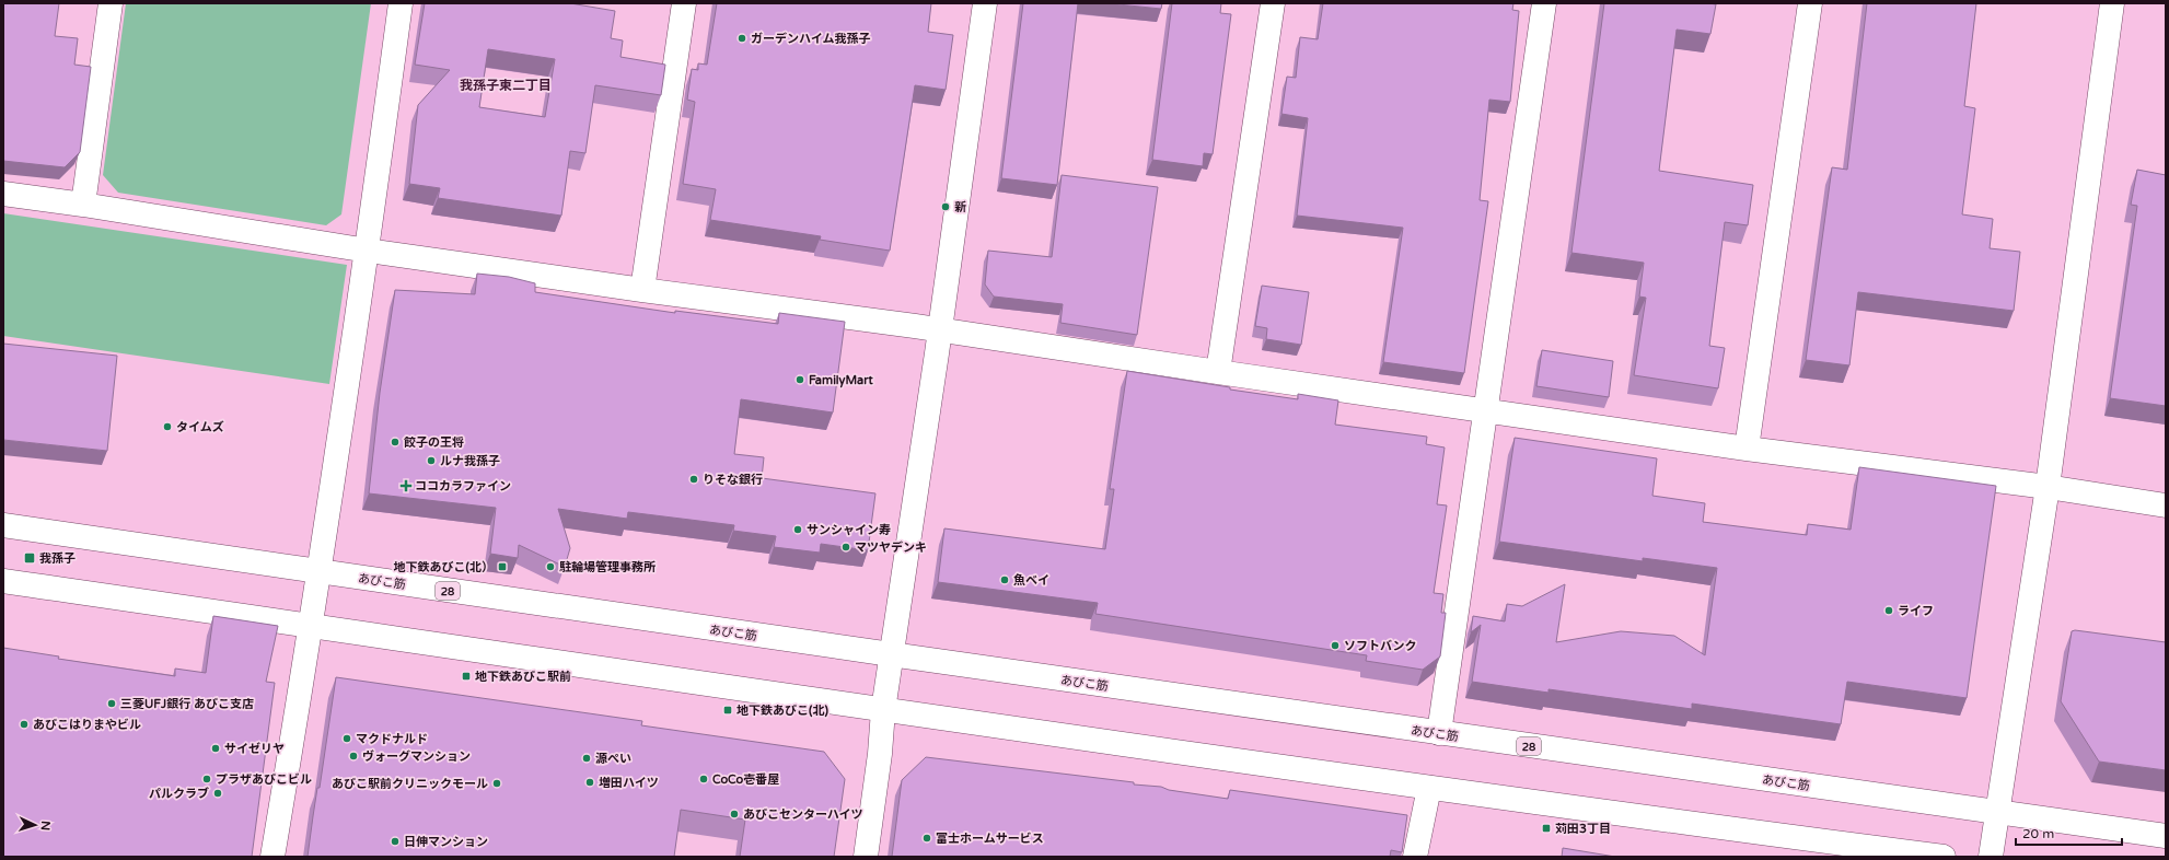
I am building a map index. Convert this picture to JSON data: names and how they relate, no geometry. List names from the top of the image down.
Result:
{
  "streets": {
    "street": ["あびこ筋", "28"]
  },
  "districts": ["我孫子東二丁目"],
  "places": {
    "other": [
      "ガーデンハイム我孫子",
      "新",
      "FamilyMart",
      "タイムズ",
      "餃子の王将",
      "ルナ我孫子",
      "りそな銀行",
      "サンシャイン寿",
      "マツヤデンキ",
      "駐輪場管理事務所",
      "魚ベイ",
      "ライフ",
      "ソフトバンク",
      "三菱UFJ銀行 あびこ支店",
      "あびこはりまやビル",
      "マクドナルド",
      "サイゼリヤ",
      "ヴォーグマンション",
      "源ぺい",
      "プラザあびこビル",
      "CoCo壱番屋",
      "増田ハイツ",
      "あびこ駅前クリニックモール",
      "パルクラブ",
      "あびこセンターハイツ",
      "富士ホームサービス",
      "日伸マンション"
    ],
    "health": ["ココカラファイン"],
    "transit": [
      "我孫子",
      "地下鉄あびこ(北）",
      "地下鉄あびこ駅前",
      "地下鉄あびこ(北)",
      "苅田3丁目"
    ]
  },
  "scale_bar": "20 m",
  "north": "right"
}
